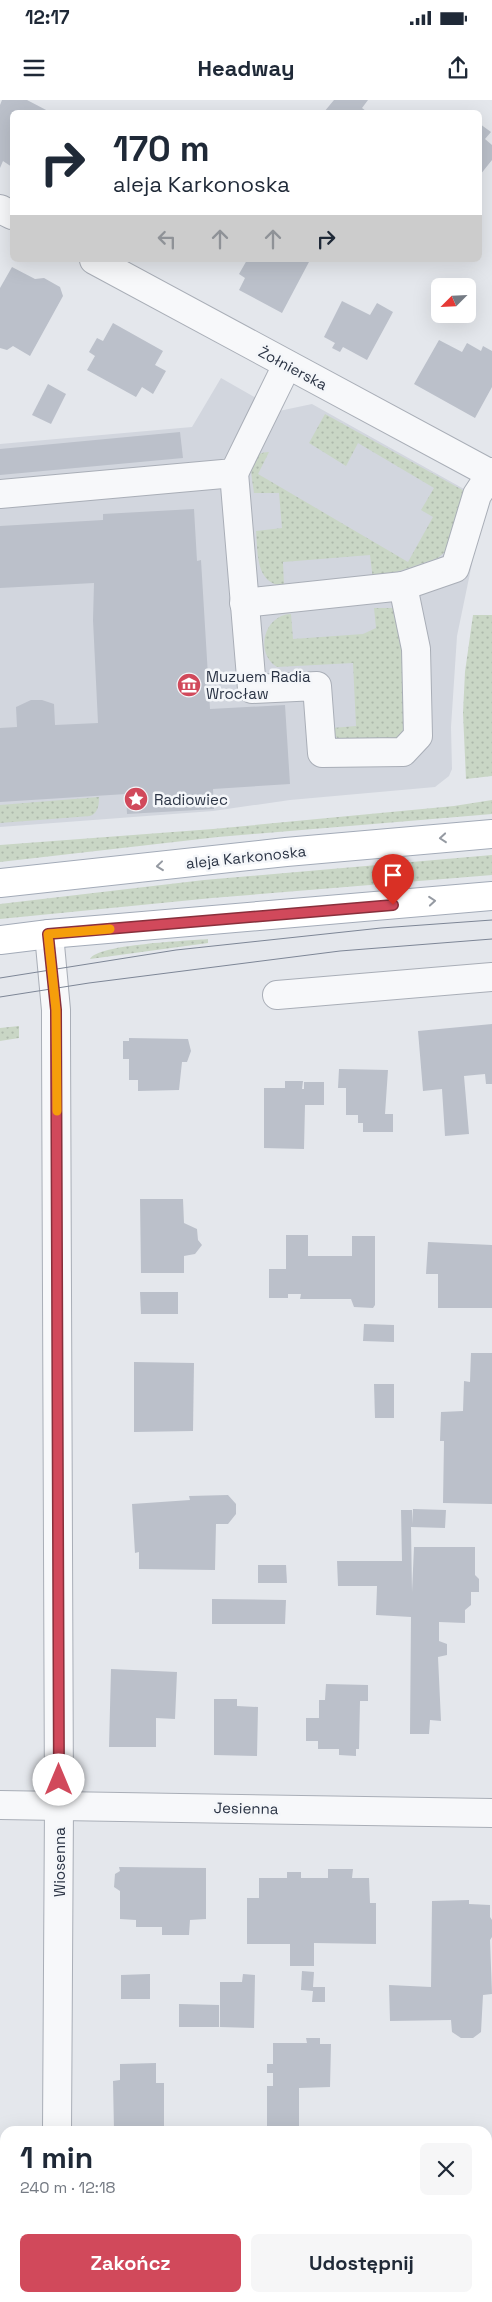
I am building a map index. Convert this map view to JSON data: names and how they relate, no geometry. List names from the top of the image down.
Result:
{
  "streets": {
    "main road": ["aleja Karkonoska"],
    "street": ["Żołnierska", "Jesienna", "Wiosenna"]
  },
  "crossings": [
    ["Jesienna", "Wiosenna"]
  ],
  "places": {
    "museum": ["Muzuem Radia Wrocław"],
    "place": ["Radiowiec"]
  },
  "north": "bottom left",
  "page": {
    "status": "12:17",
    "header": "Headway",
    "turn": ["170 m", "aleja Karkonoska"],
    "heading": ["1 min", "240 m · 12:18"],
    "buttons": ["Zakończ", "Udostępnij"]
  }
}
